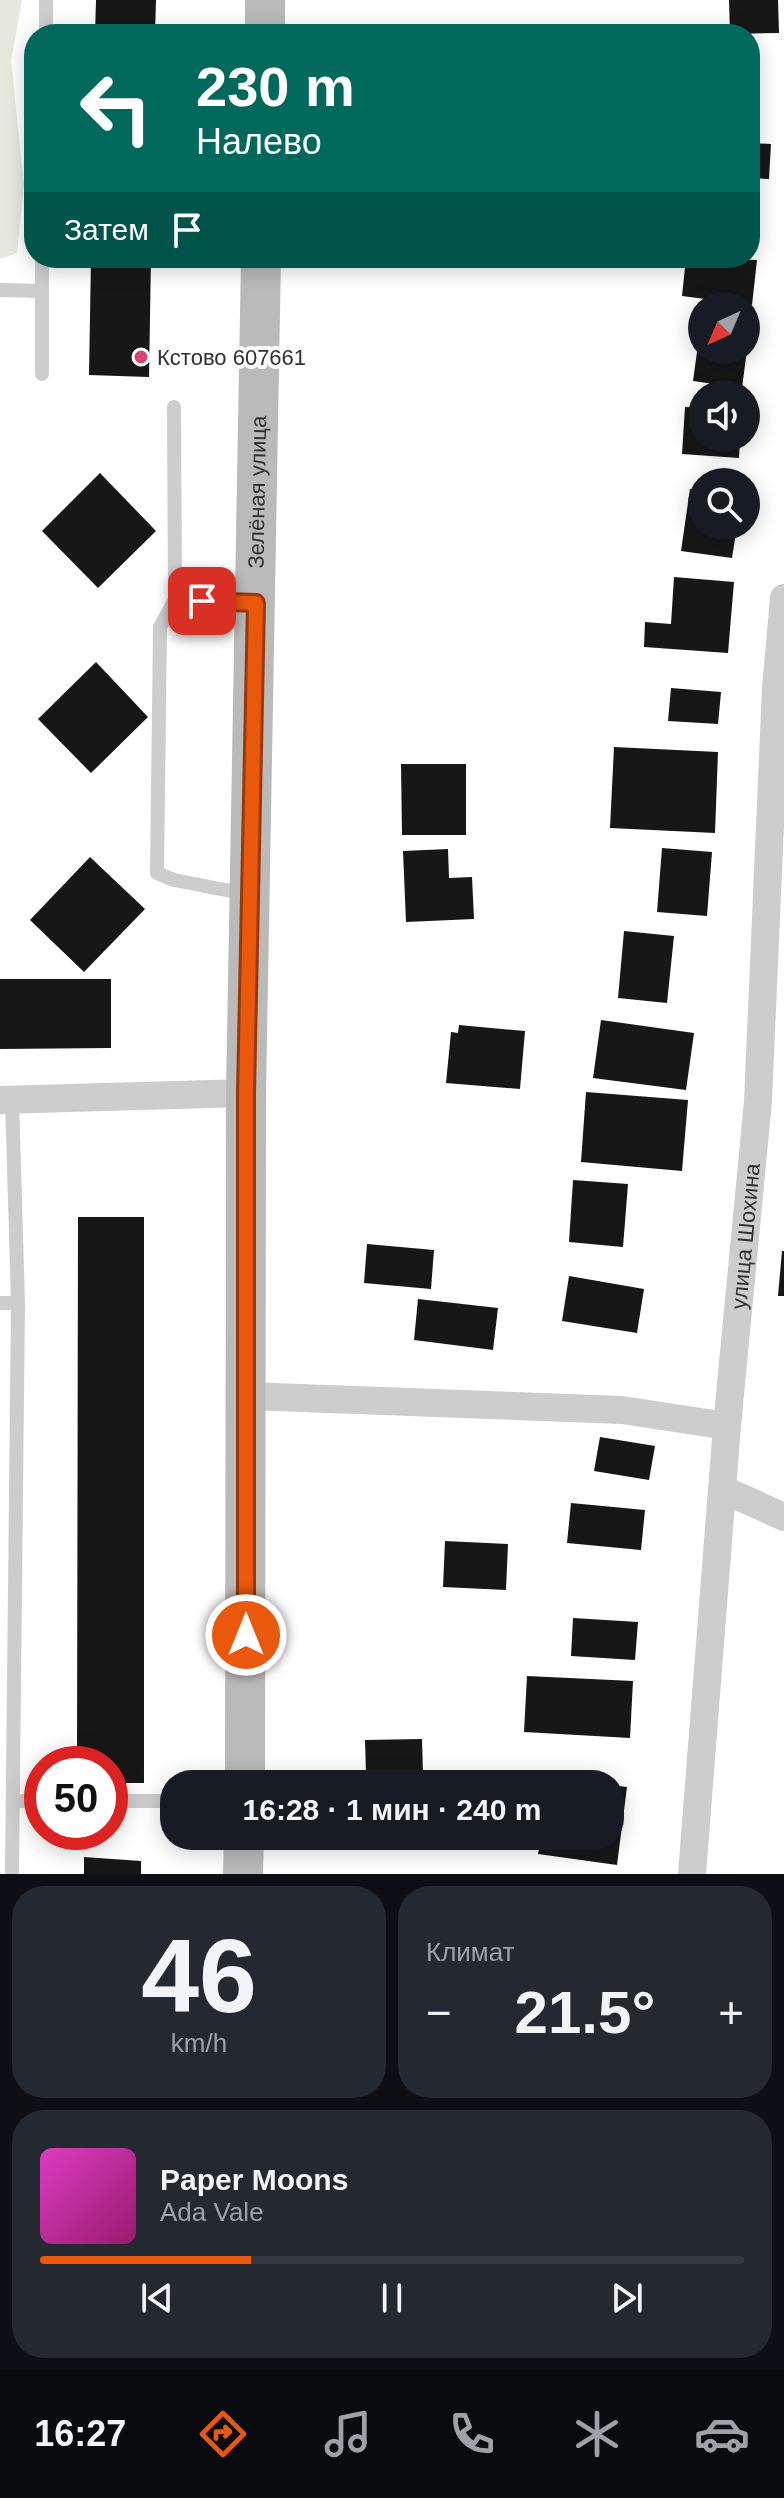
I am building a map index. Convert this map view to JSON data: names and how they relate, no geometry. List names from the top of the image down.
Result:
{
  "streets": {
    "main road": ["Зелёная улица"],
    "street": ["улица Шохина"]
  },
  "places": ["Кстово 607661"],
  "north": "bottom left",
  "page": {
    "turn": ["230 m", "Налево"],
    "then": "Затем",
    "limit": "50",
    "trip": "16:28 · 1 мин · 240 m",
    "tile": [
      ["46", "km/h"],
      "Климат"
    ],
    "heat": ["−", "21.5°", "+"],
    "song": ["Paper Moons", "Ada Vale"],
    "tabs": "16:27"
  }
}
